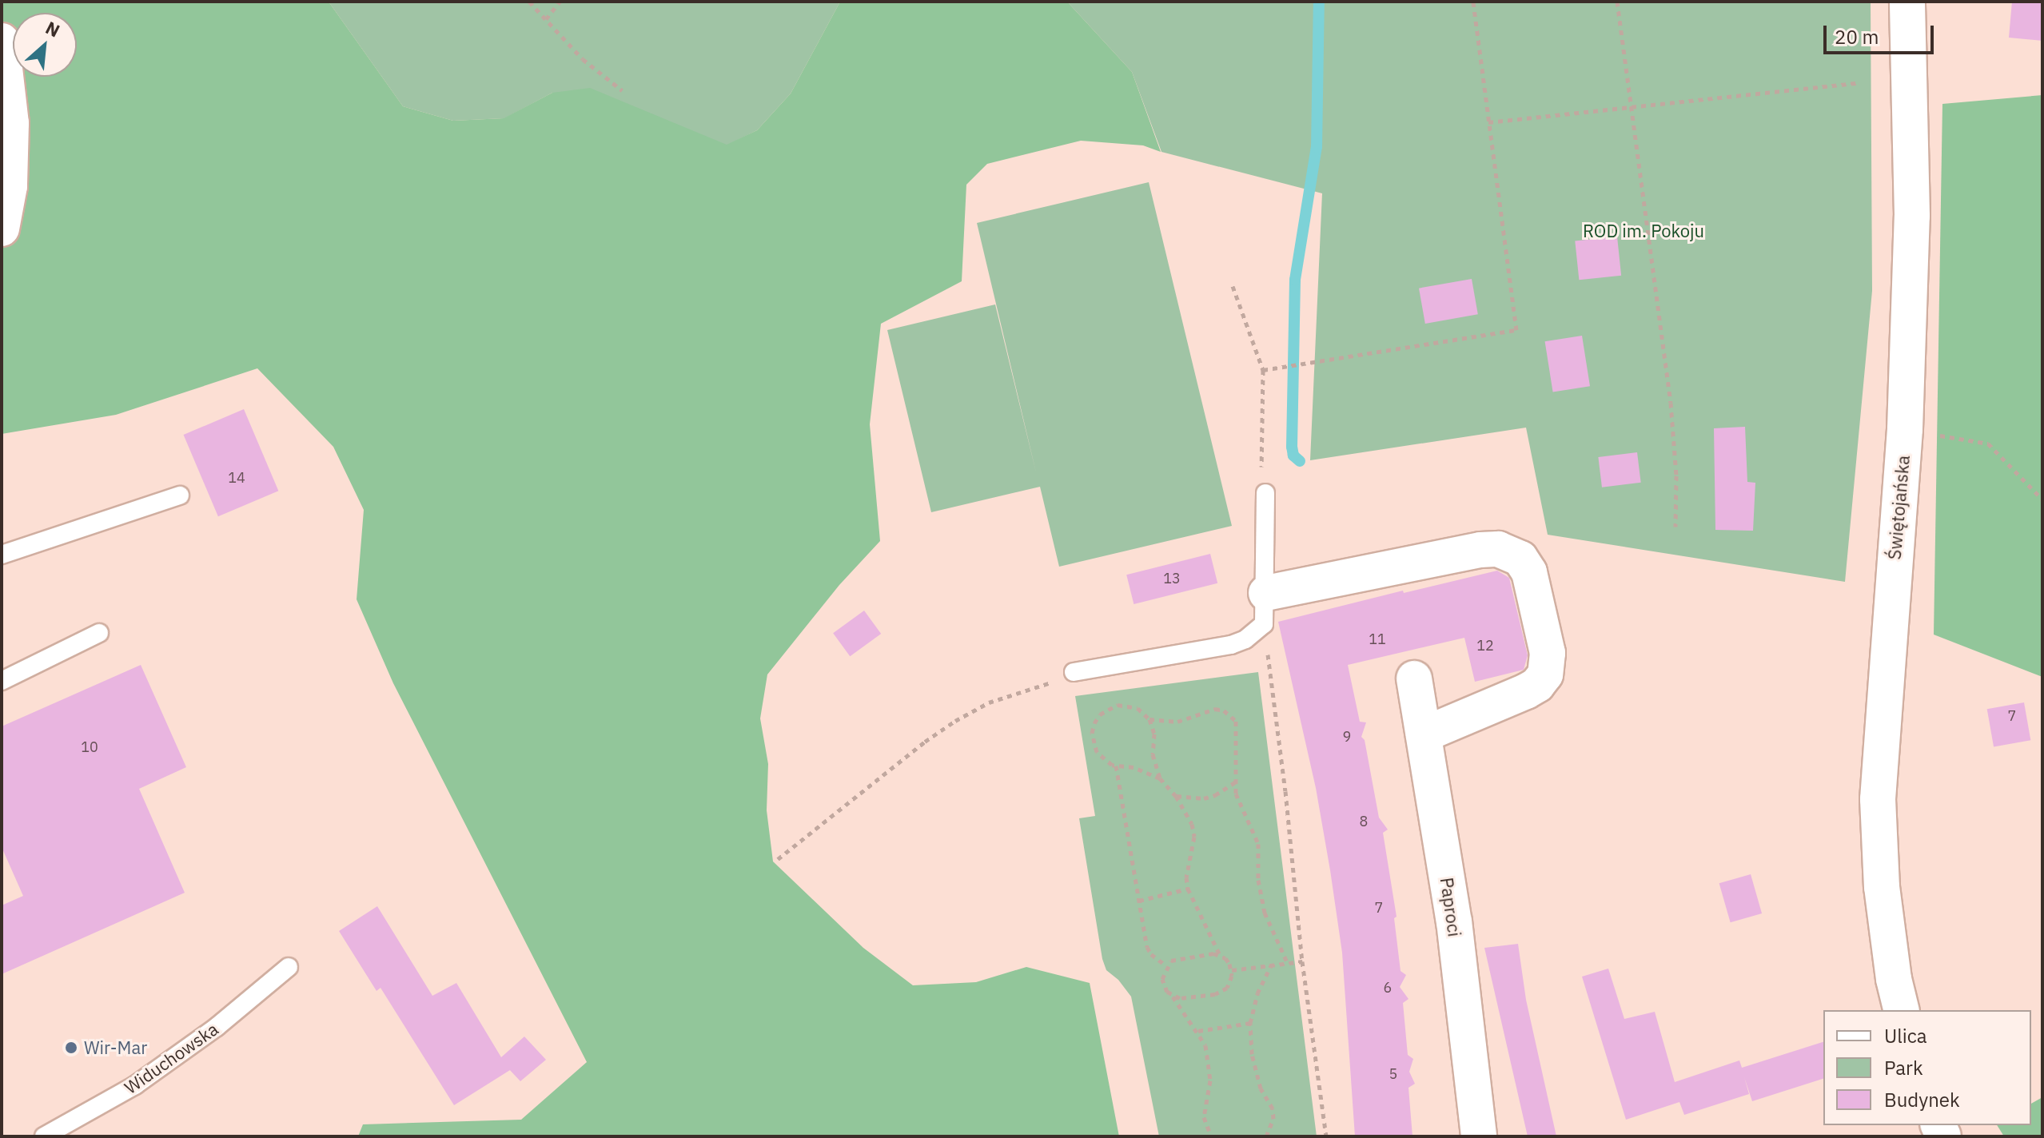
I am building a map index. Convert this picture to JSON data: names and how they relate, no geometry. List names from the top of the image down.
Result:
{
  "streets": {
    "street": ["Świętojańska", "Paproci"],
    "lane": ["Widuchowska"]
  },
  "parks": ["ROD im. Pokoju"],
  "places": ["Wir-Mar"],
  "house_numbers": [
    "14",
    "13",
    "11",
    "12",
    "7",
    "9",
    "10",
    "8",
    "7",
    "6",
    "5"
  ],
  "legend": ["Ulica", "Park", "Budynek"],
  "scale_bar": "20 m",
  "north": "top right"
}
